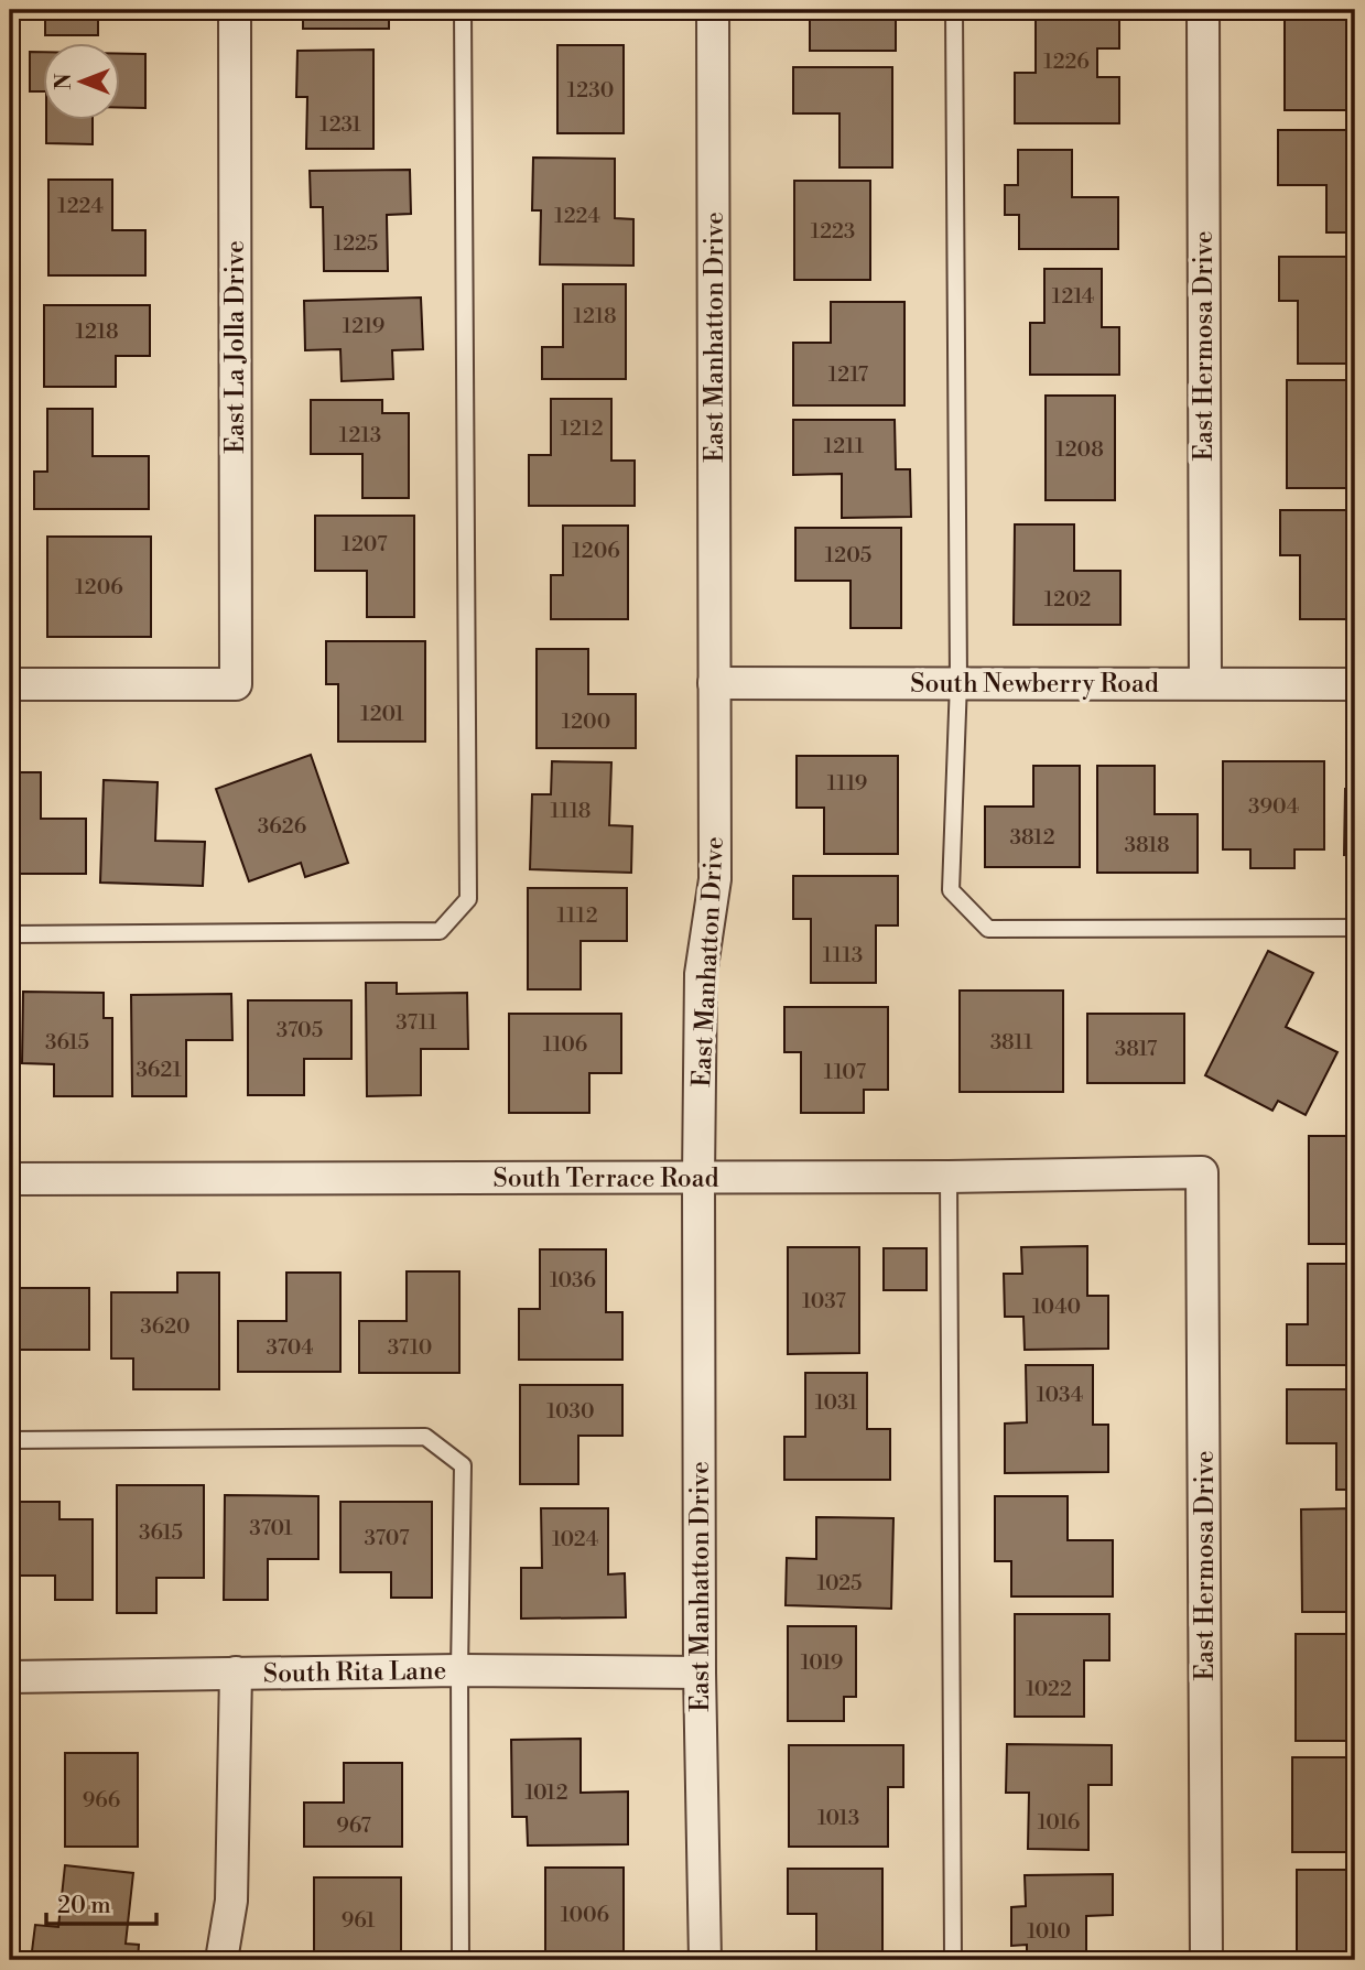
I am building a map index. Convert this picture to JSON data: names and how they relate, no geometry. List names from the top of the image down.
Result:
{
  "streets": {
    "street": [
      "East Manhatton Drive",
      "East Hermosa Drive",
      "East La Jolla Drive",
      "South Newberry Road",
      "South Terrace Road",
      "South Rita Lane"
    ]
  },
  "crossings": [
    ["East Manhatton Drive", "South Newberry Road"],
    ["East Manhatton Drive", "South Terrace Road"],
    ["East Manhatton Drive", "South Rita Lane"],
    ["East Hermosa Drive", "South Newberry Road"],
    ["East Hermosa Drive", "South Terrace Road"]
  ],
  "house_numbers": [
    "1226",
    "1230",
    "1231",
    "1224",
    "1224",
    "1223",
    "1225",
    "1214",
    "1218",
    "1219",
    "1218",
    "1217",
    "1212",
    "1213",
    "1211",
    "1208",
    "1207",
    "1206",
    "1205",
    "1206",
    "1202",
    "1201",
    "1200",
    "1119",
    "3904",
    "1118",
    "3626",
    "3812",
    "3818",
    "1112",
    "1113",
    "3711",
    "3705",
    "3615",
    "3811",
    "1106",
    "3817",
    "3621",
    "1107",
    "1036",
    "1037",
    "1040",
    "3620",
    "3704",
    "3710",
    "1034",
    "1031",
    "1030",
    "3701",
    "3615",
    "3707",
    "1024",
    "1025",
    "1019",
    "1022",
    "1012",
    "966",
    "1013",
    "1016",
    "967",
    "1006",
    "961",
    "1010"
  ],
  "scale_bar": "20 m",
  "north": "left"
}
